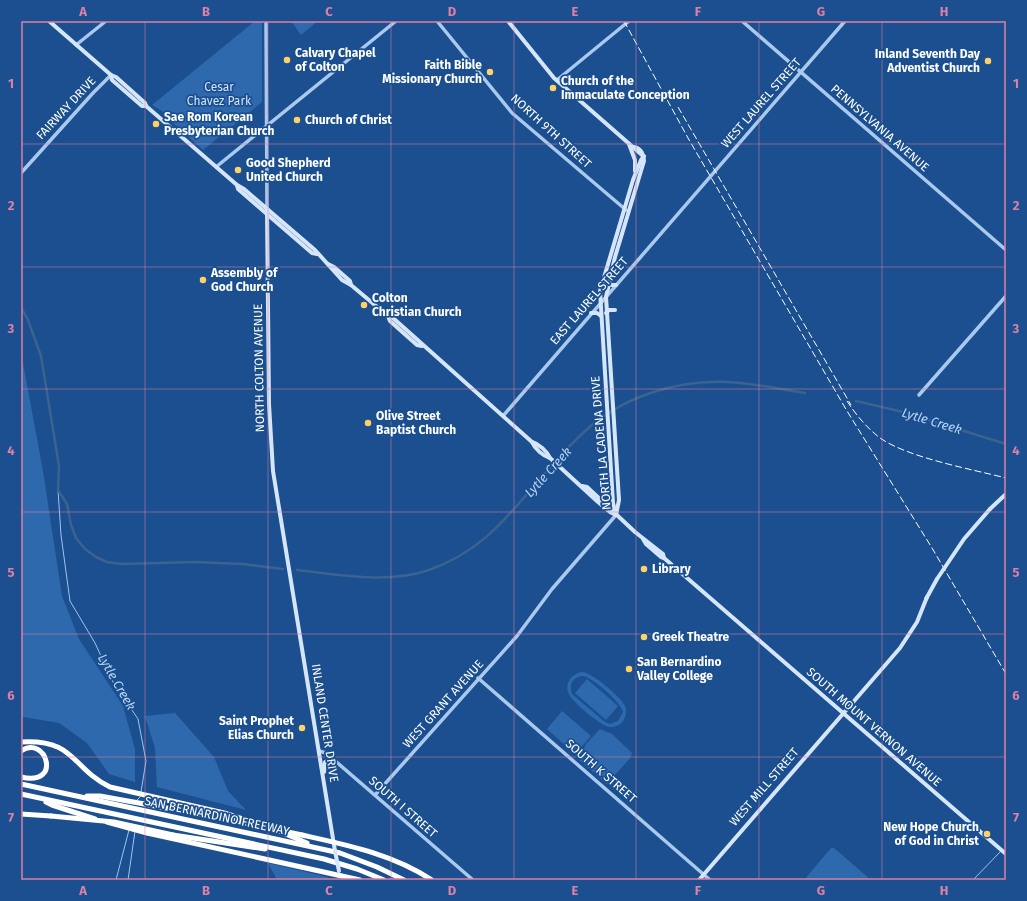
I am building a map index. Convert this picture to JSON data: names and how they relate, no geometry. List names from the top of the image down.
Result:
{
  "streets": {
    "highway": ["SAN BERNARDINO FREEWAY"],
    "main road": [
      "NORTH COLTON AVENUE",
      "NORTH LA CADENA DRIVE",
      "INLAND CENTER DRIVE",
      "SOUTH MOUNT VERNON AVENUE",
      "WEST MILL STREET"
    ],
    "street": [
      "WEST LAUREL STREET",
      "FAIRWAY DRIVE",
      "PENNSYLVANIA AVENUE",
      "NORTH 9TH STREET",
      "EAST LAUREL STREET",
      "WEST GRANT AVENUE",
      "SOUTH K STREET",
      "SOUTH I STREET"
    ]
  },
  "crossings": [
    ["WEST LAUREL STREET", "PENNSYLVANIA AVENUE"],
    ["WEST LAUREL STREET", "EAST LAUREL STREET"],
    ["FAIRWAY DRIVE", "SOUTH MOUNT VERNON AVENUE"],
    ["NORTH 9TH STREET", "NORTH LA CADENA DRIVE"],
    ["EAST LAUREL STREET", "NORTH LA CADENA DRIVE"],
    ["EAST LAUREL STREET", "SOUTH MOUNT VERNON AVENUE"],
    ["NORTH COLTON AVENUE", "INLAND CENTER DRIVE"],
    ["NORTH COLTON AVENUE", "SOUTH MOUNT VERNON AVENUE"],
    ["NORTH LA CADENA DRIVE", "WEST GRANT AVENUE"],
    ["NORTH LA CADENA DRIVE", "SOUTH MOUNT VERNON AVENUE"],
    ["WEST GRANT AVENUE", "SOUTH MOUNT VERNON AVENUE"],
    ["WEST GRANT AVENUE", "SOUTH K STREET"],
    ["WEST GRANT AVENUE", "SOUTH I STREET"],
    ["INLAND CENTER DRIVE", "SOUTH I STREET"],
    ["SOUTH MOUNT VERNON AVENUE", "WEST MILL STREET"],
    ["SOUTH K STREET", "WEST MILL STREET"]
  ],
  "water": ["Lytle Creek"],
  "parks": ["Cesar Chavez Park"],
  "places": [
    "Calvary Chapel of Colton",
    "Inland Seventh Day Adventist Church",
    "Faith Bible Missionary Church",
    "Church of the Immaculate Conception",
    "Church of Christ",
    "Sae Rom Korean Presbyterian Church",
    "Good Shepherd United Church",
    "Assembly of God Church",
    "Colton Christian Church",
    "Olive Street Baptist Church",
    "Library",
    "Greek Theatre",
    "San Bernardino Valley College",
    "Saint Prophet Elias Church",
    "New Hope Church of God in Christ"
  ],
  "grid": {
    "columns": [
      "A",
      "B",
      "C",
      "D",
      "E",
      "F",
      "G",
      "H"
    ],
    "rows": [
      "1",
      "2",
      "3",
      "4",
      "5",
      "6",
      "7"
    ]
  }
}
